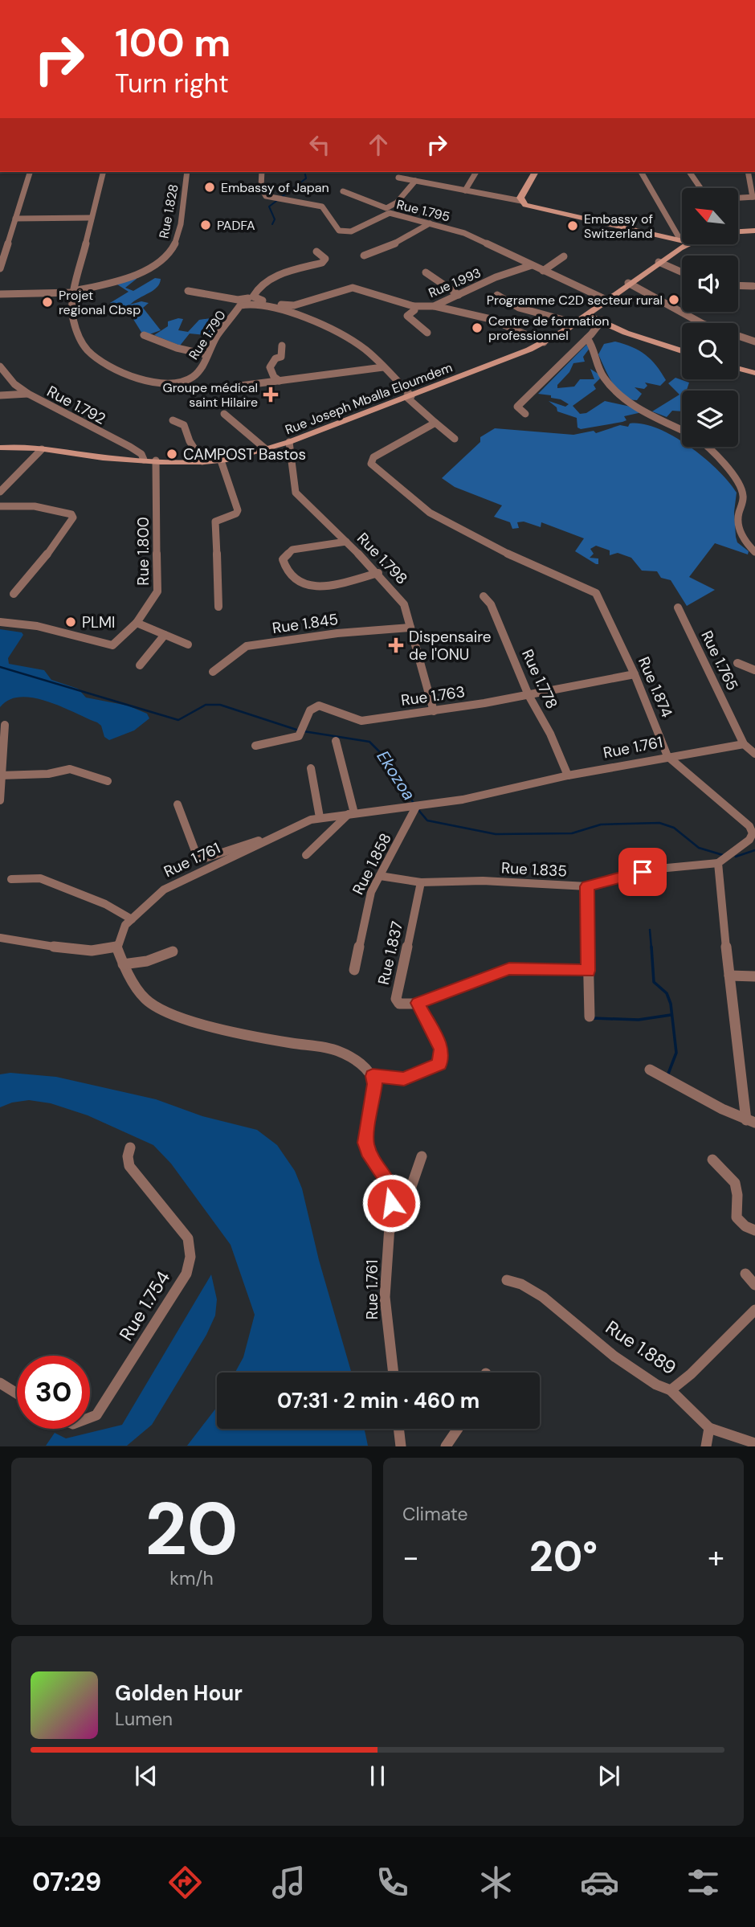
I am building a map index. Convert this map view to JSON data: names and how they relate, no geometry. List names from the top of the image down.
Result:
{
  "streets": {
    "main road": ["Rue Joseph Mballa Eloumdem"],
    "street": [
      "Rue 1.795",
      "Rue 1.828",
      "Rue 1.993",
      "Rue 1.790",
      "Rue 1.792",
      "Rue 1.800",
      "Rue 1.798",
      "Rue 1.845",
      "Rue 1.765",
      "Rue 1.778",
      "Rue 1.874",
      "Rue 1.763",
      "Rue 1.761",
      "Rue 1.858",
      "Rue 1.835",
      "Rue 1.837",
      "Rue 1.754",
      "Rue 1.889"
    ]
  },
  "crossings": [
    ["Rue 1.795", "Rue 1.993"],
    ["Rue 1.795", "Rue Joseph Mballa Eloumdem"],
    ["Rue 1.828", "Rue 1.790"],
    ["Rue 1.993", "Rue 1.790"],
    ["Rue 1.790", "Rue Joseph Mballa Eloumdem"],
    ["Rue Joseph Mballa Eloumdem", "Rue 1.792"],
    ["Rue Joseph Mballa Eloumdem", "Rue 1.800"],
    ["Rue Joseph Mballa Eloumdem", "Rue 1.798"],
    ["Rue 1.798", "Rue 1.845"],
    ["Rue 1.798", "Rue 1.763"],
    ["Rue 1.765", "Rue 1.761"],
    ["Rue 1.778", "Rue 1.763"],
    ["Rue 1.778", "Rue 1.761"],
    ["Rue 1.874", "Rue 1.763"],
    ["Rue 1.874", "Rue 1.761"],
    ["Rue 1.874", "Rue 1.835"],
    ["Rue 1.761", "Rue 1.858"],
    ["Rue 1.858", "Rue 1.835"],
    ["Rue 1.835", "Rue 1.837"]
  ],
  "water": ["Ekozoa"],
  "places": {
    "other": [
      "Embassy of Japan",
      "PADFA",
      "Embassy of Switzerland",
      "Programme C2D secteur rural",
      "Projet regional Cbsp",
      "Centre de formation professionnel",
      "CAMPOST Bastos",
      "PLMI"
    ],
    "health": ["Groupe médical saint Hilaire", "Dispensaire de l'ONU"]
  },
  "north": "top left",
  "page": {
    "turn": ["100 m", "Turn right"],
    "limit": "30",
    "trip": "07:31 · 2 min · 460 m",
    "tile": [
      ["20", "km/h"],
      "Climate"
    ],
    "heat": ["−", "20°", "+"],
    "song": ["Golden Hour", "Lumen"],
    "tabs": "07:29"
  }
}
